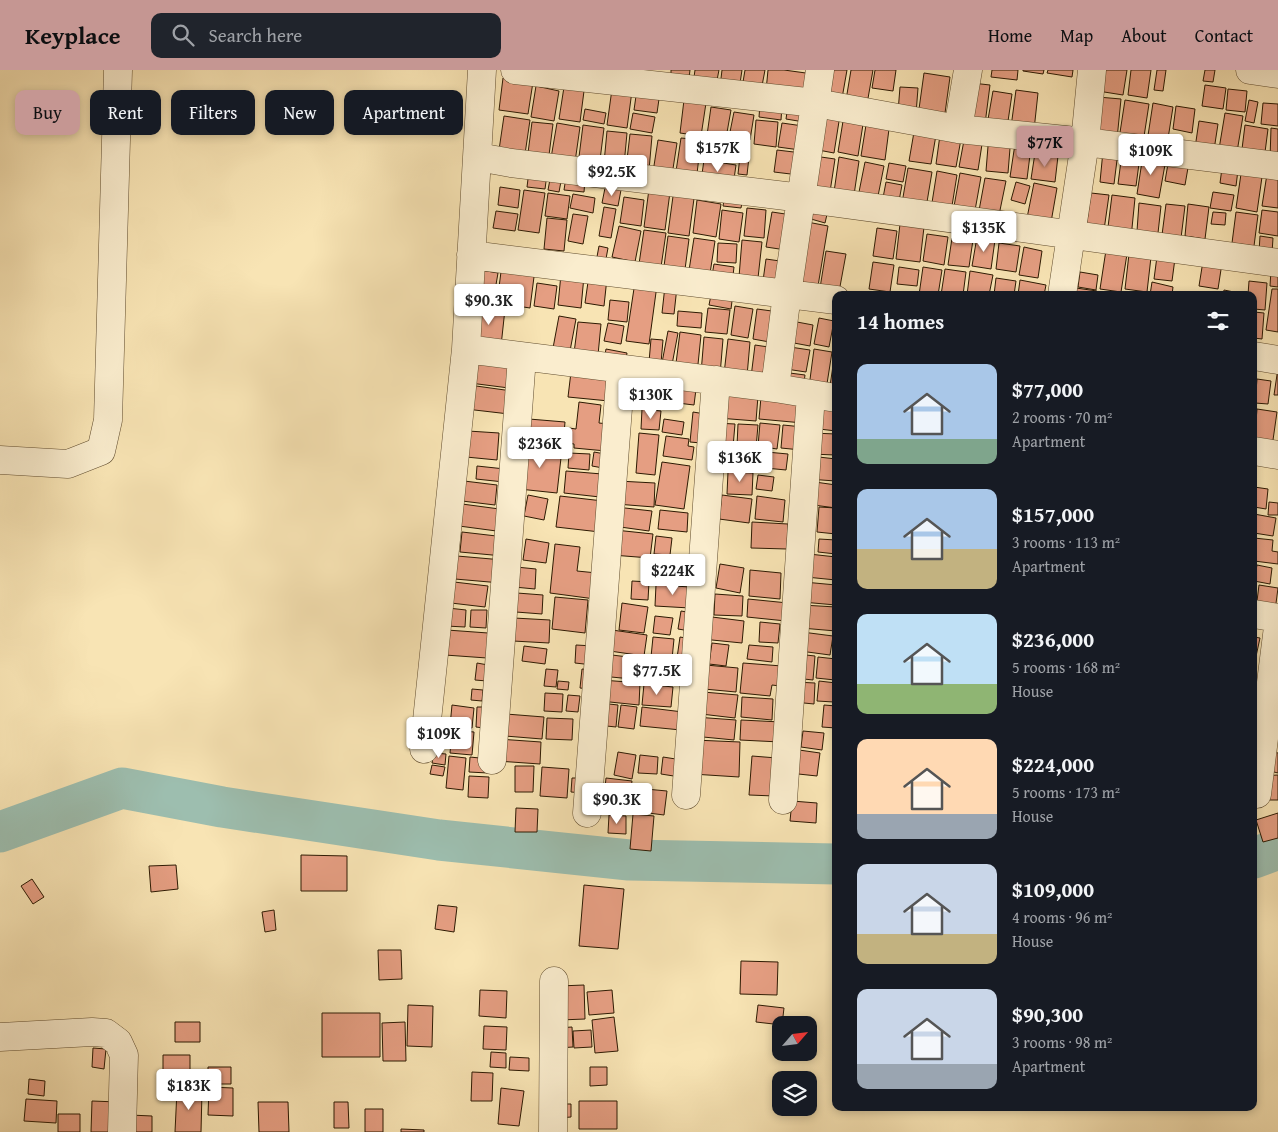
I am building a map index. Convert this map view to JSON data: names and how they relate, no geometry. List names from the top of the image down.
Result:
{
  "north": "top right",
  "page": {
    "header": "Keyplace",
    "search": "Search here",
    "nav": [
      "Home",
      "Map",
      "About",
      "Contact"
    ],
    "chip": [
      "Buy",
      "Rent",
      "Filters",
      "New",
      "Apartment"
    ],
    "price": [
      "$77K",
      "$157K",
      "$109K",
      "$92.5K",
      "$135K",
      "$90.3K",
      "$130K",
      "$236K",
      "$136K",
      "$224K",
      "$77.5K",
      "$109K",
      "$90.3K",
      "$183K"
    ],
    "heading": "14 homes",
    "list": [
      {
        "name": "$77,000",
        "note": "2 rooms · 70 m² · Apartment"
      },
      {
        "name": "$157,000",
        "note": "3 rooms · 113 m² · Apartment"
      },
      {
        "name": "$236,000",
        "note": "5 rooms · 168 m² · House"
      },
      {
        "name": "$224,000",
        "note": "5 rooms · 173 m² · House"
      },
      {
        "name": "$109,000",
        "note": "4 rooms · 96 m² · House"
      },
      {
        "name": "$90,300",
        "note": "3 rooms · 98 m² · Apartment"
      }
    ]
  }
}
